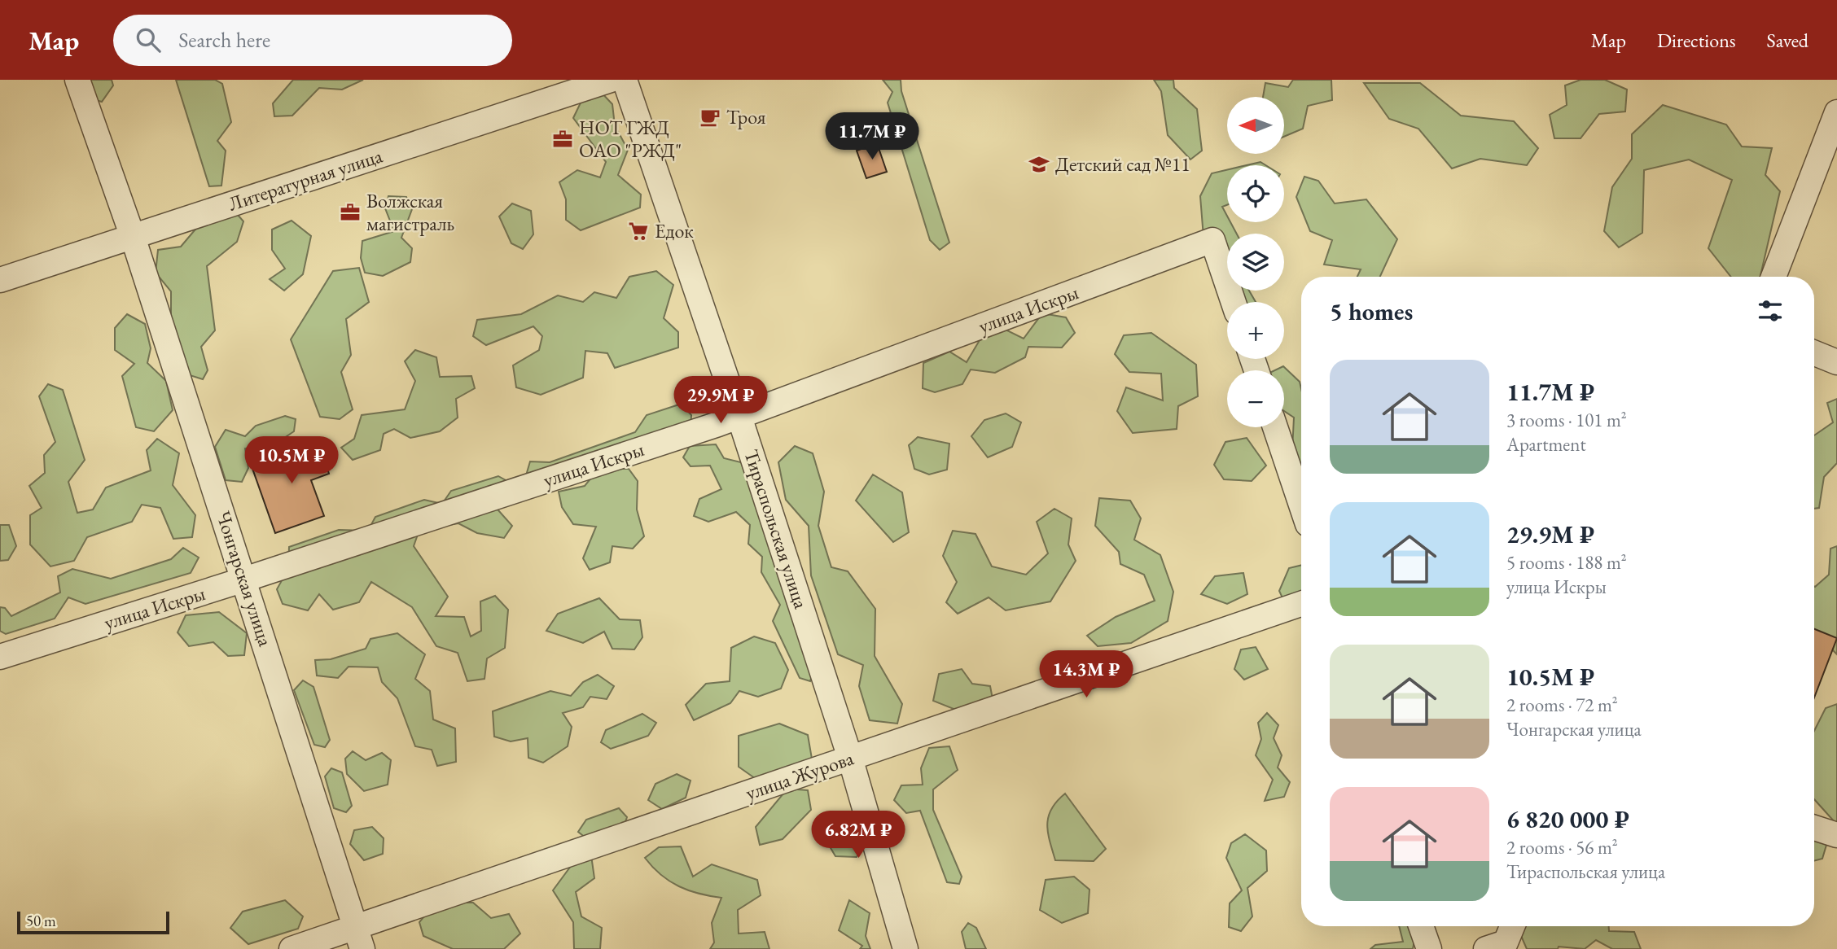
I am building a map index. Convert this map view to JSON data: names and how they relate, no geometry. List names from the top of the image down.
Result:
{
  "streets": {
    "street": [
      "Литературная улица",
      "улица Искры",
      "Тираспольская улица",
      "Чонгарская улица",
      "улица Журова"
    ]
  },
  "crossings": [
    ["Литературная улица", "Чонгарская улица"],
    ["улица Искры", "Тираспольская улица"],
    ["улица Искры", "Чонгарская улица"],
    ["Тираспольская улица", "улица Журова"],
    ["Чонгарская улица", "улица Журова"]
  ],
  "places": {
    "cafe": ["Троя"],
    "office": ["НОТ ГЖД ОАО \"РЖД\"", "Волжская магистраль"],
    "school or university": ["Детский сад №11"],
    "supermarket": ["Едок"]
  },
  "scale_bar": "50 m",
  "north": "left",
  "page": {
    "header": "Map",
    "search": "Search here",
    "nav": ["Map", "Directions", "Saved"],
    "map_buttons": ["+", "−"],
    "price": [
      "11.7M ₽",
      "29.9M ₽",
      "10.5M ₽",
      "14.3M ₽",
      "6.82M ₽"
    ],
    "heading": "5 homes",
    "list": [
      {
        "name": "11.7M ₽",
        "note": "3 rooms · 101 m² · Apartment"
      },
      {
        "name": "29.9M ₽",
        "note": "5 rooms · 188 m² · улица Искры"
      },
      {
        "name": "10.5M ₽",
        "note": "2 rooms · 72 m² · Чонгарская улица"
      },
      {
        "name": "6 820 000 ₽",
        "note": "2 rooms · 56 m² · Тираспольская улица"
      }
    ],
    "scale": "50 m"
  }
}
